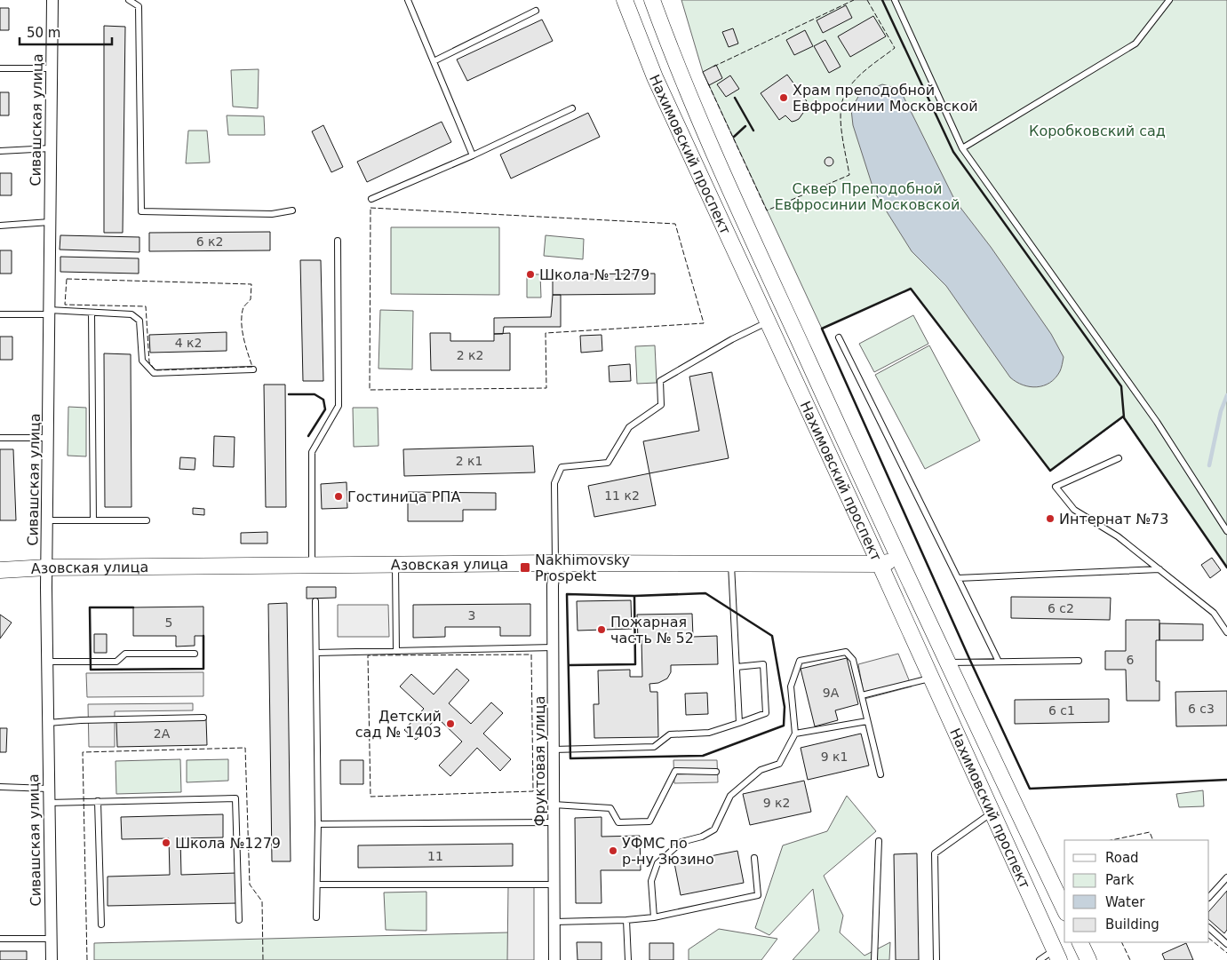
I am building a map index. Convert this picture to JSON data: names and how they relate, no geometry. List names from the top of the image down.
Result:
{
  "streets": {
    "main road": ["Нахимовский проспект", "Азовская улица"],
    "street": ["Сивашская улица", "Фруктовая улица"]
  },
  "crossings": [
    ["Сивашская улица", "Азовская улица"],
    ["Нахимовский проспект", "Азовская улица"],
    ["Азовская улица", "Фруктовая улица"]
  ],
  "parks": ["Коробковский сад", "Сквер Преподобной Евфросинии Московской"],
  "places": {
    "other": [
      "Храм преподобной Евфросинии Московской",
      "Школа № 1279",
      "Гостиница РПА",
      "Интернат №73",
      "Пожарная часть № 52",
      "Детский сад № 1403",
      "Школа №1279",
      "УФМС по р-ну Зюзино"
    ],
    "transit": ["Nakhimovsky Prospekt"]
  },
  "house_numbers": [
    "6 к2",
    "4 к2",
    "2 к2",
    "2 к1",
    "11 к2",
    "6 с2",
    "3",
    "5",
    "6",
    "9А",
    "6 с3",
    "6 с1",
    "2А",
    "9 к1",
    "9 к2",
    "11"
  ],
  "legend": [
    "Road",
    "Park",
    "Water",
    "Building"
  ],
  "scale_bar": "50 m"
}
